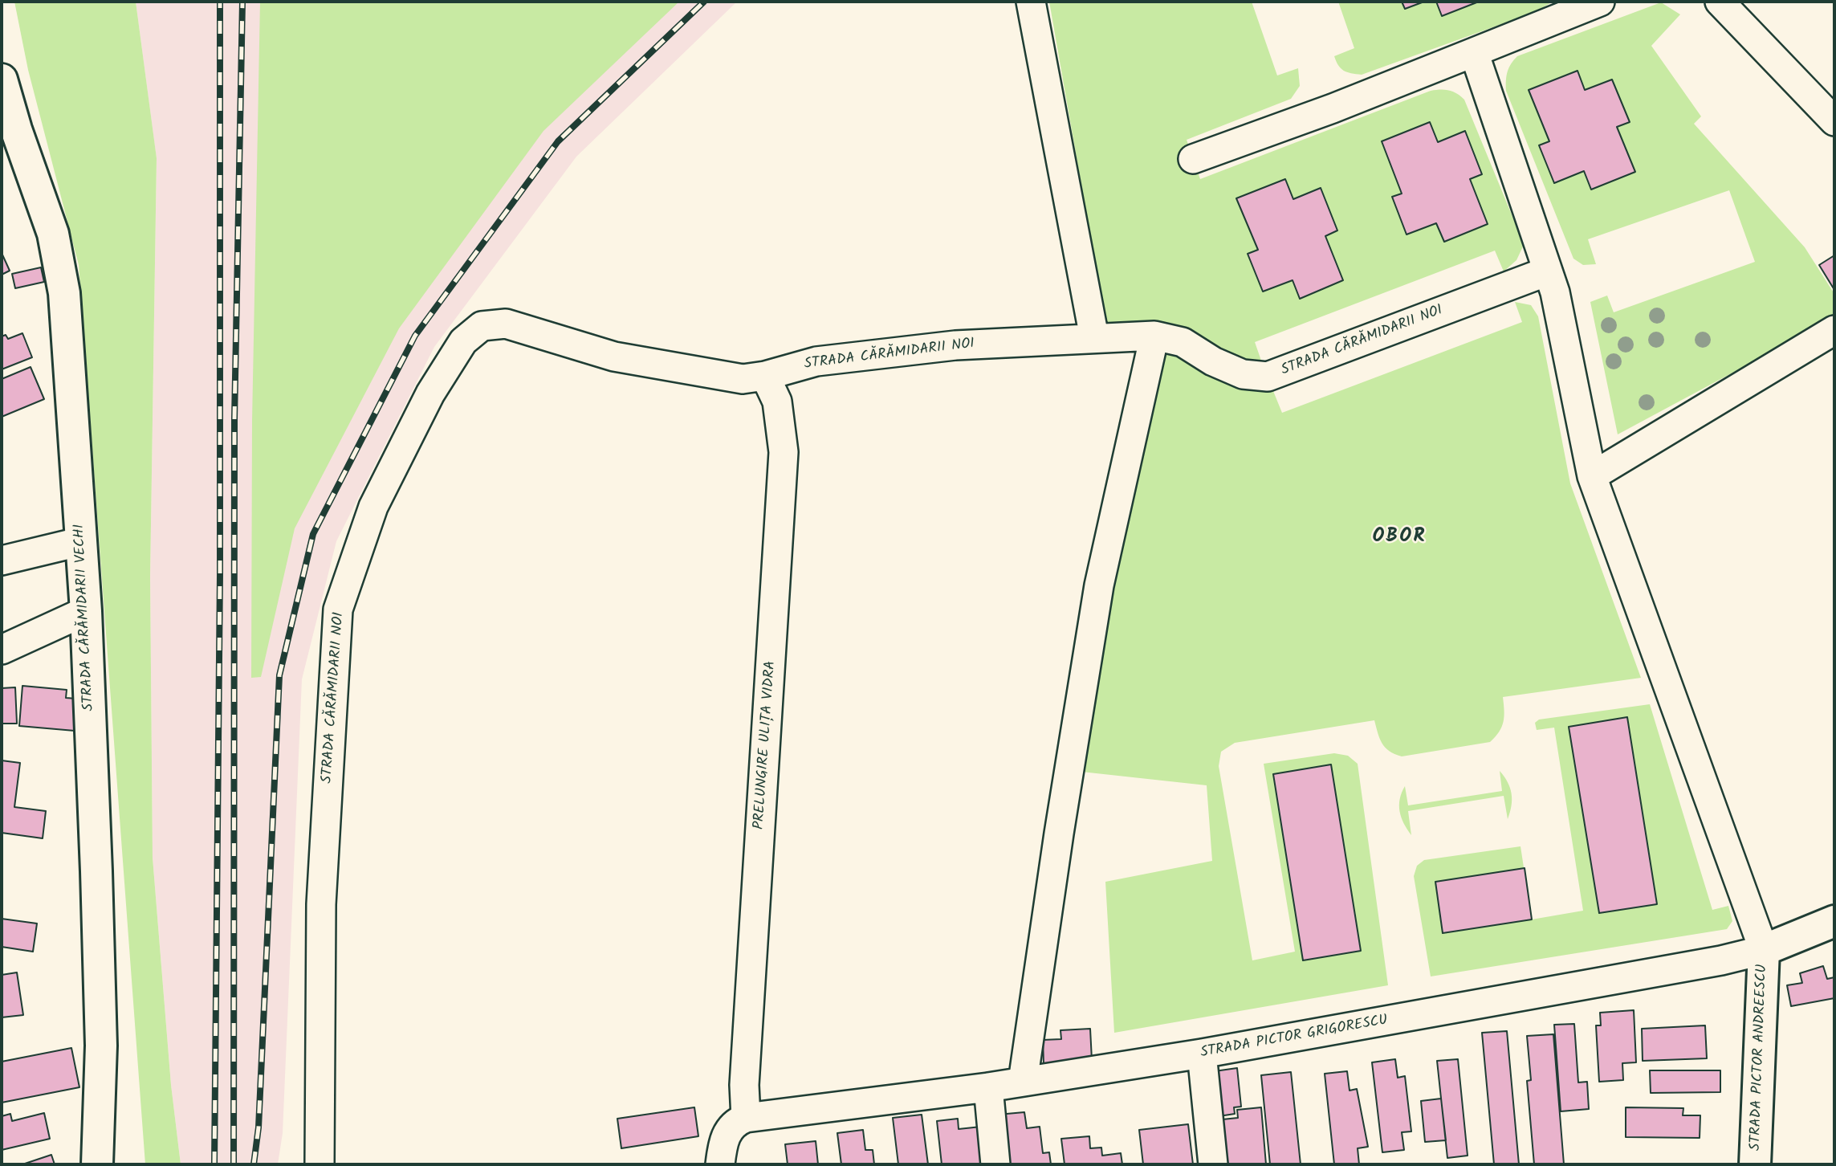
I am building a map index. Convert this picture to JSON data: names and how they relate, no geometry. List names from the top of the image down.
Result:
{
  "streets": {
    "street": [
      "STRADA CĂRĂMIDARII NOI",
      "STRADA CĂRĂMIDARII VECHI",
      "PRELUNGIRE ULIȚA VIDRA",
      "STRADA PICTOR GRIGORESCU",
      "STRADA PICTOR ANDREESCU"
    ]
  },
  "crossings": [
    ["STRADA CĂRĂMIDARII NOI", "PRELUNGIRE ULIȚA VIDRA"],
    ["PRELUNGIRE ULIȚA VIDRA", "STRADA PICTOR GRIGORESCU"],
    ["STRADA PICTOR GRIGORESCU", "STRADA PICTOR ANDREESCU"]
  ],
  "districts": ["OBOR"]
}
